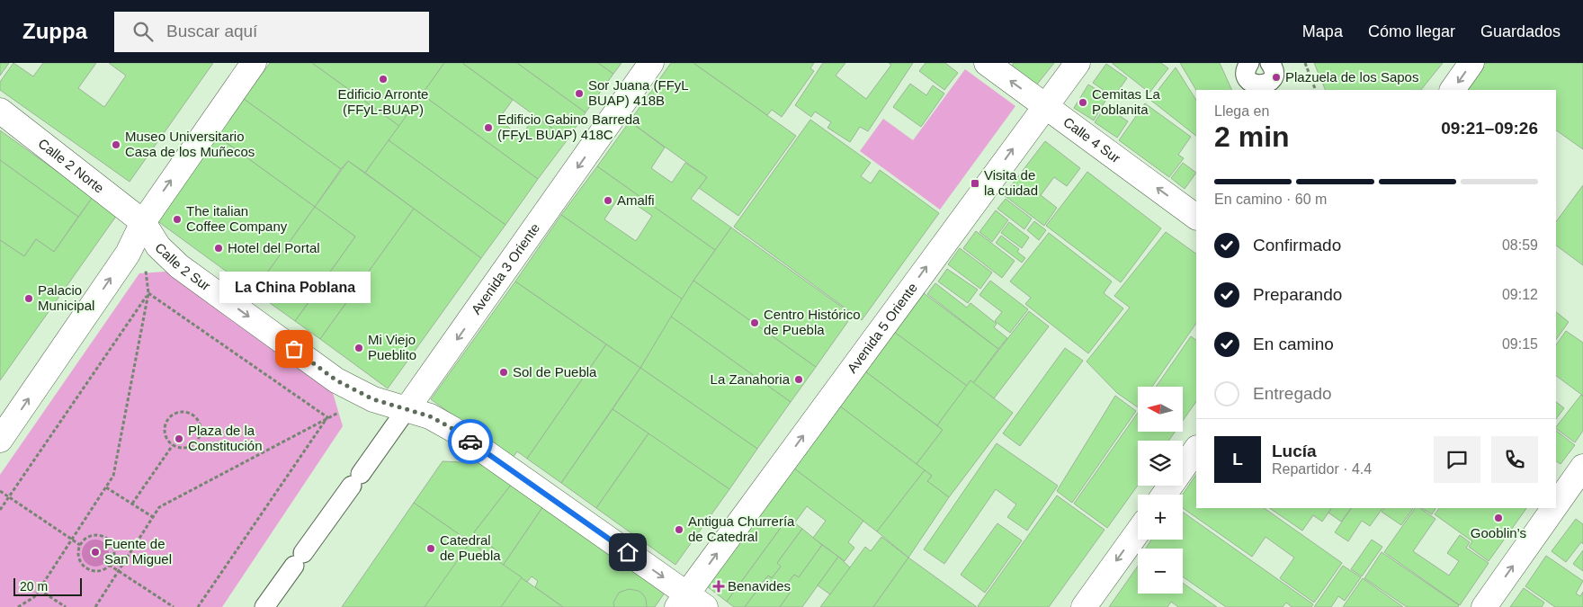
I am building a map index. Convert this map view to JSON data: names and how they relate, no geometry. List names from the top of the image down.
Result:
{
  "streets": {
    "street": [
      "Calle 4 Sur",
      "Calle 2 Norte",
      "Calle 2 Sur",
      "Avenida 3 Oriente",
      "Avenida 5 Oriente"
    ]
  },
  "crossings": [
    ["Calle 4 Sur", "Avenida 5 Oriente"],
    ["Calle 2 Norte", "Calle 2 Sur"],
    ["Calle 2 Sur", "Avenida 3 Oriente"],
    ["Calle 2 Sur", "Avenida 5 Oriente"]
  ],
  "one_way": [
    "Calle 4 Sur",
    "Calle 2 Sur",
    "Avenida 3 Oriente",
    "Avenida 5 Oriente"
  ],
  "places": {
    "other": [
      "Plazuela de los Sapos",
      "Edificio Arronte (FFyL-BUAP)",
      "Sor Juana (FFyL BUAP) 418B",
      "Cemitas La Poblanita",
      "Edificio Gabino Barreda (FFyL BUAP) 418C",
      "Museo Universitario Casa de los Muñecos",
      "Amalfi",
      "The italian Coffee Company",
      "Hotel del Portal",
      "Palacio Municipal",
      "Centro Histórico de Puebla",
      "Mi Viejo Pueblito",
      "La China Poblana",
      "Sol de Puebla",
      "La Zanahoria",
      "Plaza de la Constitución",
      "Gooblin’s",
      "Antigua Churrería de Catedral",
      "Catedral de Puebla",
      "Fuente de San Miguel"
    ],
    "transit": ["Visita de la cuidad"],
    "health": ["Benavides"]
  },
  "scale_bar": "20 m",
  "north": "left",
  "page": {
    "header": "Zuppa",
    "search": "Buscar aquí",
    "nav": ["Mapa", "Cómo llegar", "Guardados"],
    "heading": ["2 min", "Llega en", "09:21–09:26"],
    "panel": ["Lucía", "Repartidor · 4.4"],
    "bar": "En camino · 60 m",
    "list": [
      ["Confirmado", "08:59"],
      ["Preparando", "09:12"],
      ["En camino", "09:15"],
      "Entregado"
    ],
    "bubble": "La China Poblana",
    "map_buttons": ["+", "−"],
    "round": "L",
    "scale": "20 m"
  }
}
